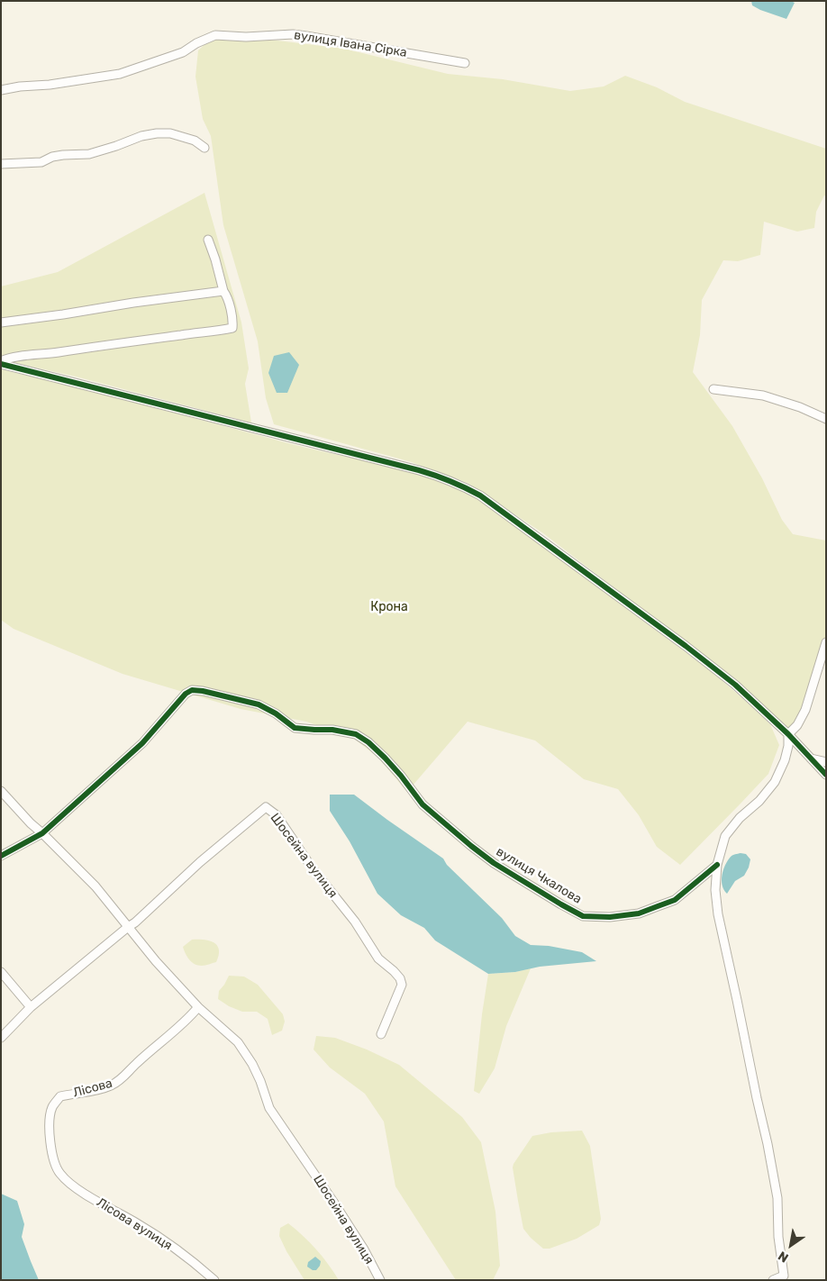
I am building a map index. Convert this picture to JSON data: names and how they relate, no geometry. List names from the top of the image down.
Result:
{
  "streets": {
    "street": [
      "вулиця Івана Сірка",
      "Шосейна вулиця",
      "вулиця Чкалова",
      "Лісова",
      "Лісова вулиця"
    ]
  },
  "crossings": [
    ["Шосейна вулиця", "вулиця Чкалова"],
    ["Шосейна вулиця", "Лісова"],
    ["Лісова", "Лісова вулиця"]
  ],
  "parks": ["Крона"],
  "north": "bottom left"
}
